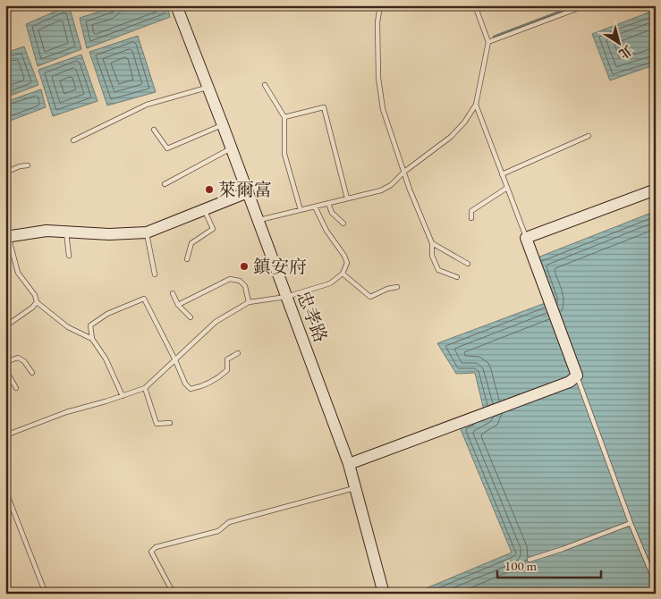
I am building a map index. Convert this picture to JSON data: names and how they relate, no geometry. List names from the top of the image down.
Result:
{
  "streets": {
    "street": ["忠孝路"]
  },
  "places": ["萊爾富", "鎮安府"],
  "scale_bar": "100 m",
  "north": "bottom right"
}
